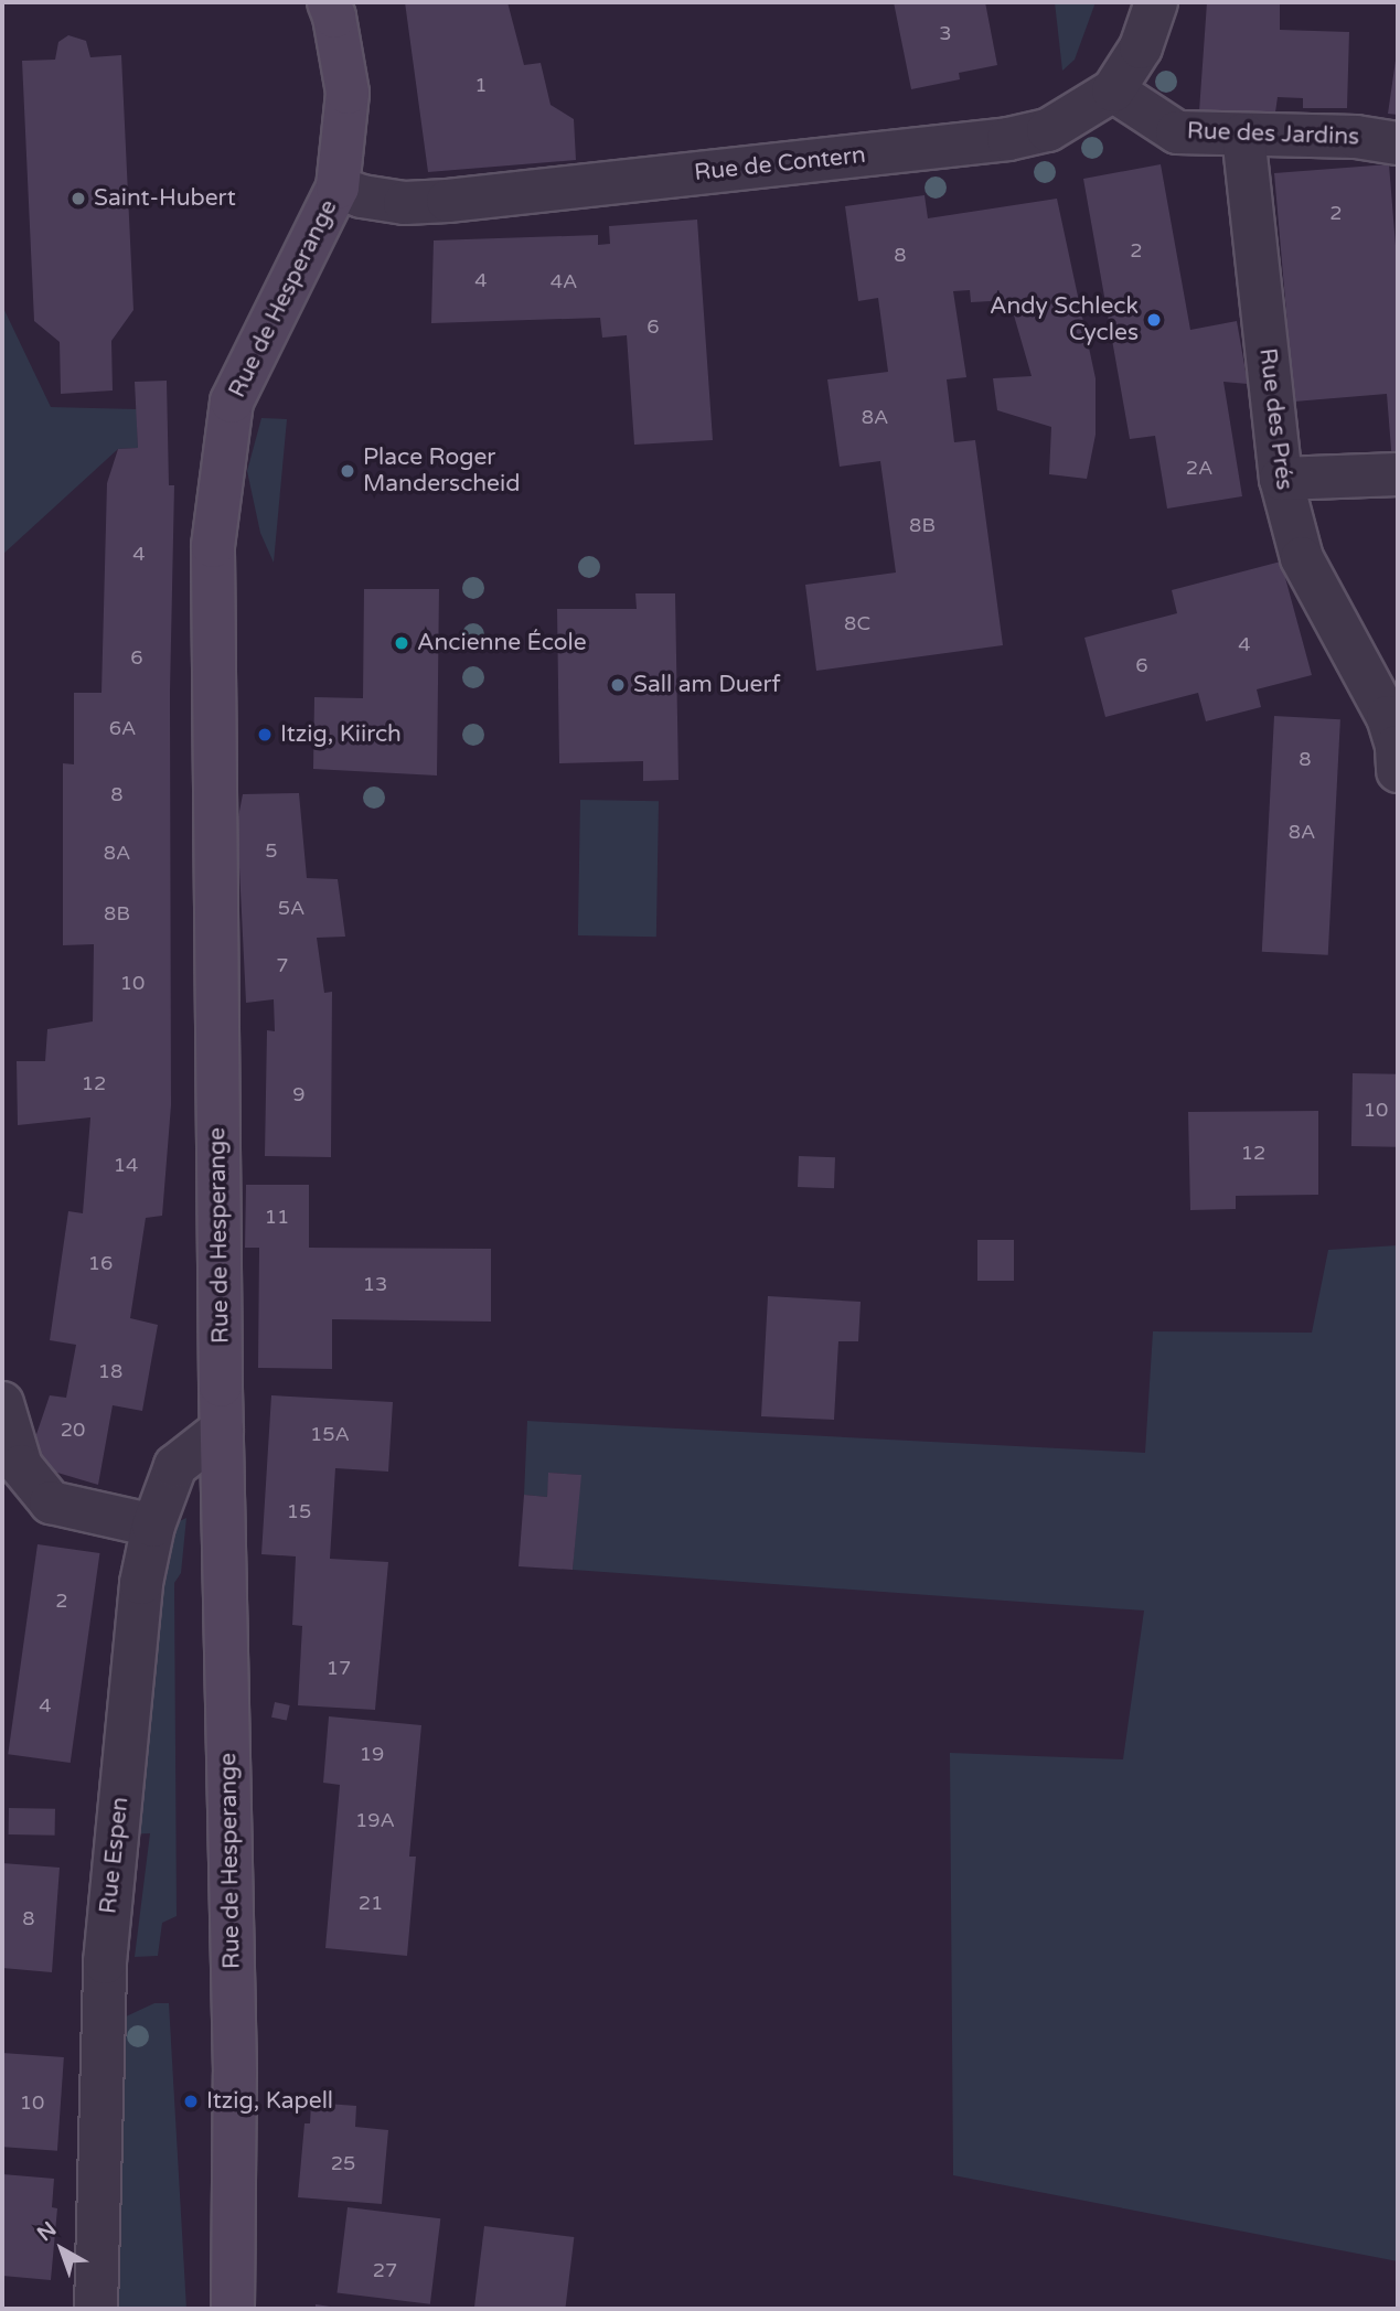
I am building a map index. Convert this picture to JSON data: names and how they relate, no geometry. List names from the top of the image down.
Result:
{
  "streets": {
    "main road": ["Rue de Hesperange"],
    "street": [
      "Rue des Jardins",
      "Rue de Contern",
      "Rue des Prés",
      "Rue Espen"
    ]
  },
  "crossings": [
    ["Rue des Jardins", "Rue de Contern"],
    ["Rue des Jardins", "Rue des Prés"],
    ["Rue de Contern", "Rue de Hesperange"],
    ["Rue de Hesperange", "Rue Espen"]
  ],
  "places": [
    "Saint-Hubert",
    "Andy Schleck Cycles",
    "Place Roger Manderscheid",
    "Ancienne École",
    "Sall am Duerf",
    "Itzig, Kiirch",
    "Itzig, Kapell"
  ],
  "house_numbers": [
    "3",
    "1",
    "2",
    "2",
    "8",
    "4",
    "4A",
    "6",
    "8A",
    "2A",
    "8B",
    "4",
    "8C",
    "4",
    "6",
    "6",
    "6A",
    "8",
    "8",
    "8A",
    "5",
    "8A",
    "5A",
    "8B",
    "7",
    "10",
    "12",
    "9",
    "10",
    "12",
    "14",
    "11",
    "16",
    "13",
    "18",
    "20",
    "15A",
    "15",
    "2",
    "17",
    "4",
    "19",
    "19A",
    "21",
    "8",
    "10",
    "25",
    "27"
  ],
  "north": "top left"
}
